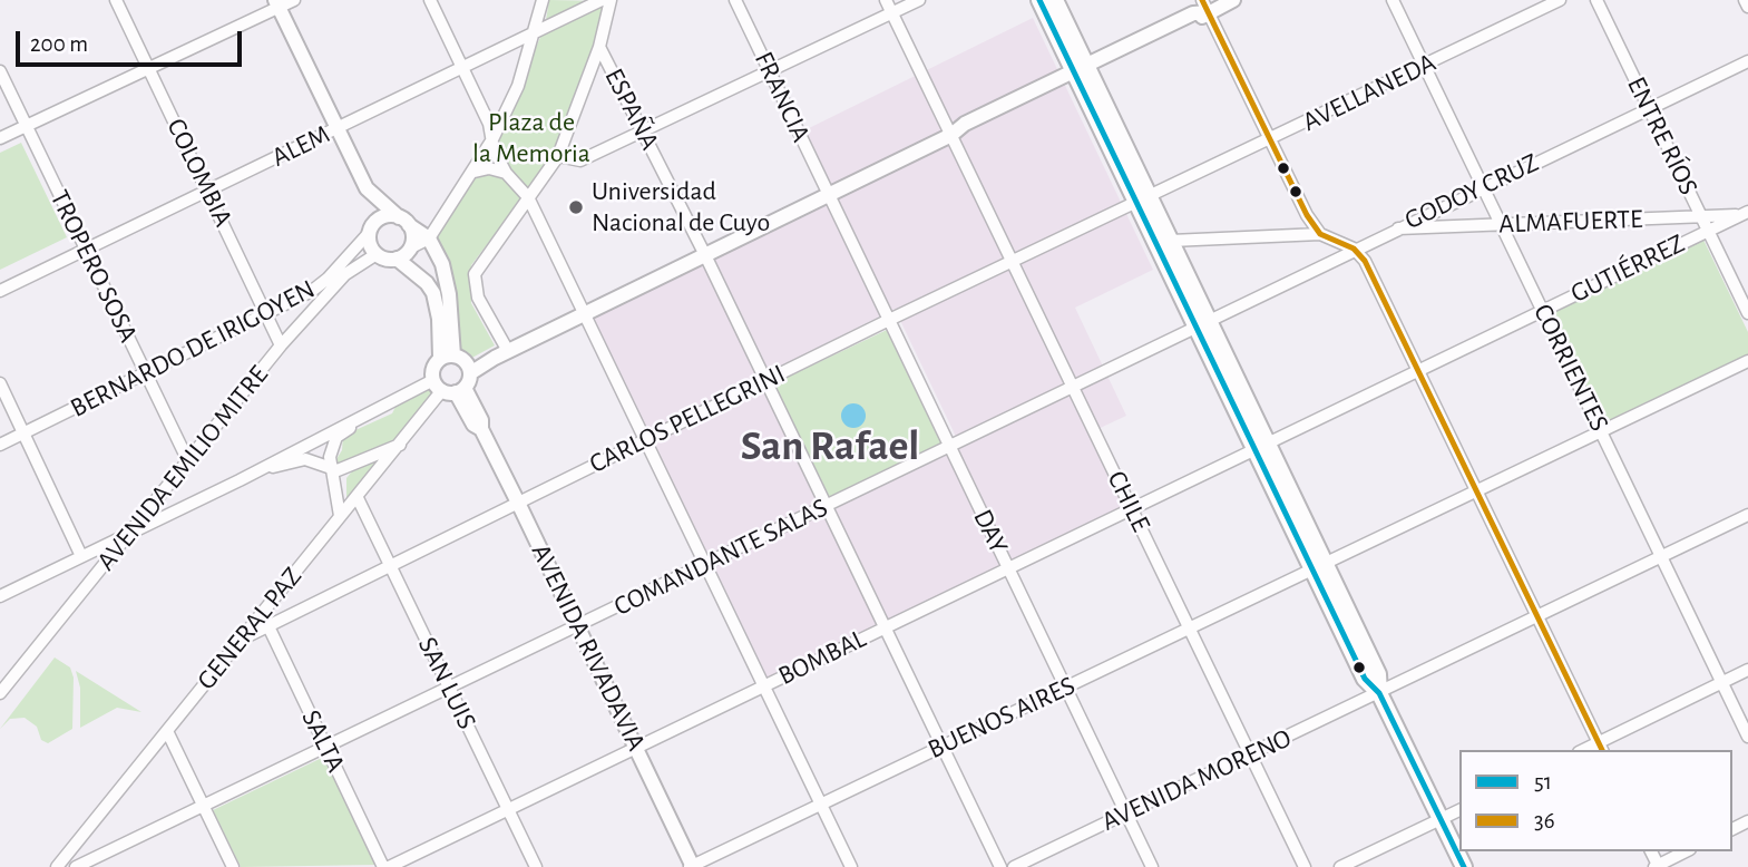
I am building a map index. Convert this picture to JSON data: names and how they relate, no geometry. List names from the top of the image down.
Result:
{
  "streets": {
    "main road": ["AVENIDA RIVADAVIA"],
    "street": [
      "AVELLANEDA",
      "FRANCIA",
      "ESPAÑA",
      "ENTRE RÍOS",
      "ALEM",
      "COLOMBIA",
      "GODOY CRUZ",
      "ALMAFUERTE",
      "TROPERO SOSA",
      "GUTIÉRREZ",
      "BERNARDO DE IRIGOYEN",
      "CORRIENTES",
      "CARLOS PELLEGRINI",
      "AVENIDA EMILIO MITRE",
      "CHILE",
      "DAY",
      "COMANDANTE SALAS",
      "GENERAL PAZ",
      "BOMBAL",
      "SAN LUIS",
      "BUENOS AIRES",
      "SALTA",
      "AVENIDA MORENO"
    ]
  },
  "crossings": [
    ["AVELLANEDA", "CORRIENTES"],
    ["AVELLANEDA", "CARLOS PELLEGRINI"],
    ["FRANCIA", "DAY"],
    ["ESPAÑA", "CARLOS PELLEGRINI"],
    ["ESPAÑA", "COMANDANTE SALAS"],
    ["ESPAÑA", "BOMBAL"],
    ["ESPAÑA", "BUENOS AIRES"],
    ["ENTRE RÍOS", "GODOY CRUZ"],
    ["ENTRE RÍOS", "ALMAFUERTE"],
    ["ENTRE RÍOS", "GUTIÉRREZ"],
    ["ALEM", "COLOMBIA"],
    ["ALEM", "TROPERO SOSA"],
    ["COLOMBIA", "BERNARDO DE IRIGOYEN"],
    ["COLOMBIA", "AVENIDA EMILIO MITRE"],
    ["GODOY CRUZ", "ALMAFUERTE"],
    ["GODOY CRUZ", "CORRIENTES"],
    ["GODOY CRUZ", "COMANDANTE SALAS"],
    ["ALMAFUERTE", "GUTIÉRREZ"],
    ["ALMAFUERTE", "CORRIENTES"],
    ["TROPERO SOSA", "BERNARDO DE IRIGOYEN"],
    ["TROPERO SOSA", "AVENIDA EMILIO MITRE"],
    ["GUTIÉRREZ", "CORRIENTES"],
    ["GUTIÉRREZ", "BOMBAL"],
    ["BERNARDO DE IRIGOYEN", "AVENIDA EMILIO MITRE"],
    ["CORRIENTES", "BUENOS AIRES"],
    ["CORRIENTES", "AVENIDA MORENO"],
    ["CARLOS PELLEGRINI", "CHILE"],
    ["CARLOS PELLEGRINI", "DAY"],
    ["CARLOS PELLEGRINI", "GENERAL PAZ"],
    ["CARLOS PELLEGRINI", "AVENIDA RIVADAVIA"],
    ["CARLOS PELLEGRINI", "SAN LUIS"],
    ["CARLOS PELLEGRINI", "SALTA"],
    ["CHILE", "COMANDANTE SALAS"],
    ["CHILE", "BOMBAL"],
    ["CHILE", "BUENOS AIRES"],
    ["CHILE", "AVENIDA MORENO"],
    ["DAY", "COMANDANTE SALAS"],
    ["DAY", "BOMBAL"],
    ["DAY", "BUENOS AIRES"],
    ["DAY", "AVENIDA MORENO"],
    ["COMANDANTE SALAS", "AVENIDA RIVADAVIA"],
    ["COMANDANTE SALAS", "SAN LUIS"],
    ["COMANDANTE SALAS", "SALTA"],
    ["GENERAL PAZ", "AVENIDA RIVADAVIA"],
    ["GENERAL PAZ", "SAN LUIS"],
    ["GENERAL PAZ", "SALTA"],
    ["AVENIDA RIVADAVIA", "BOMBAL"],
    ["AVENIDA RIVADAVIA", "BUENOS AIRES"],
    ["BOMBAL", "SAN LUIS"],
    ["BOMBAL", "SALTA"]
  ],
  "districts": ["San Rafael"],
  "parks": ["Plaza de la Memoria"],
  "places": ["Universidad Nacional de Cuyo"],
  "lines": ["transit line 51", "transit line 36"],
  "legend": ["51", "36"],
  "scale_bar": "200 m"
}
